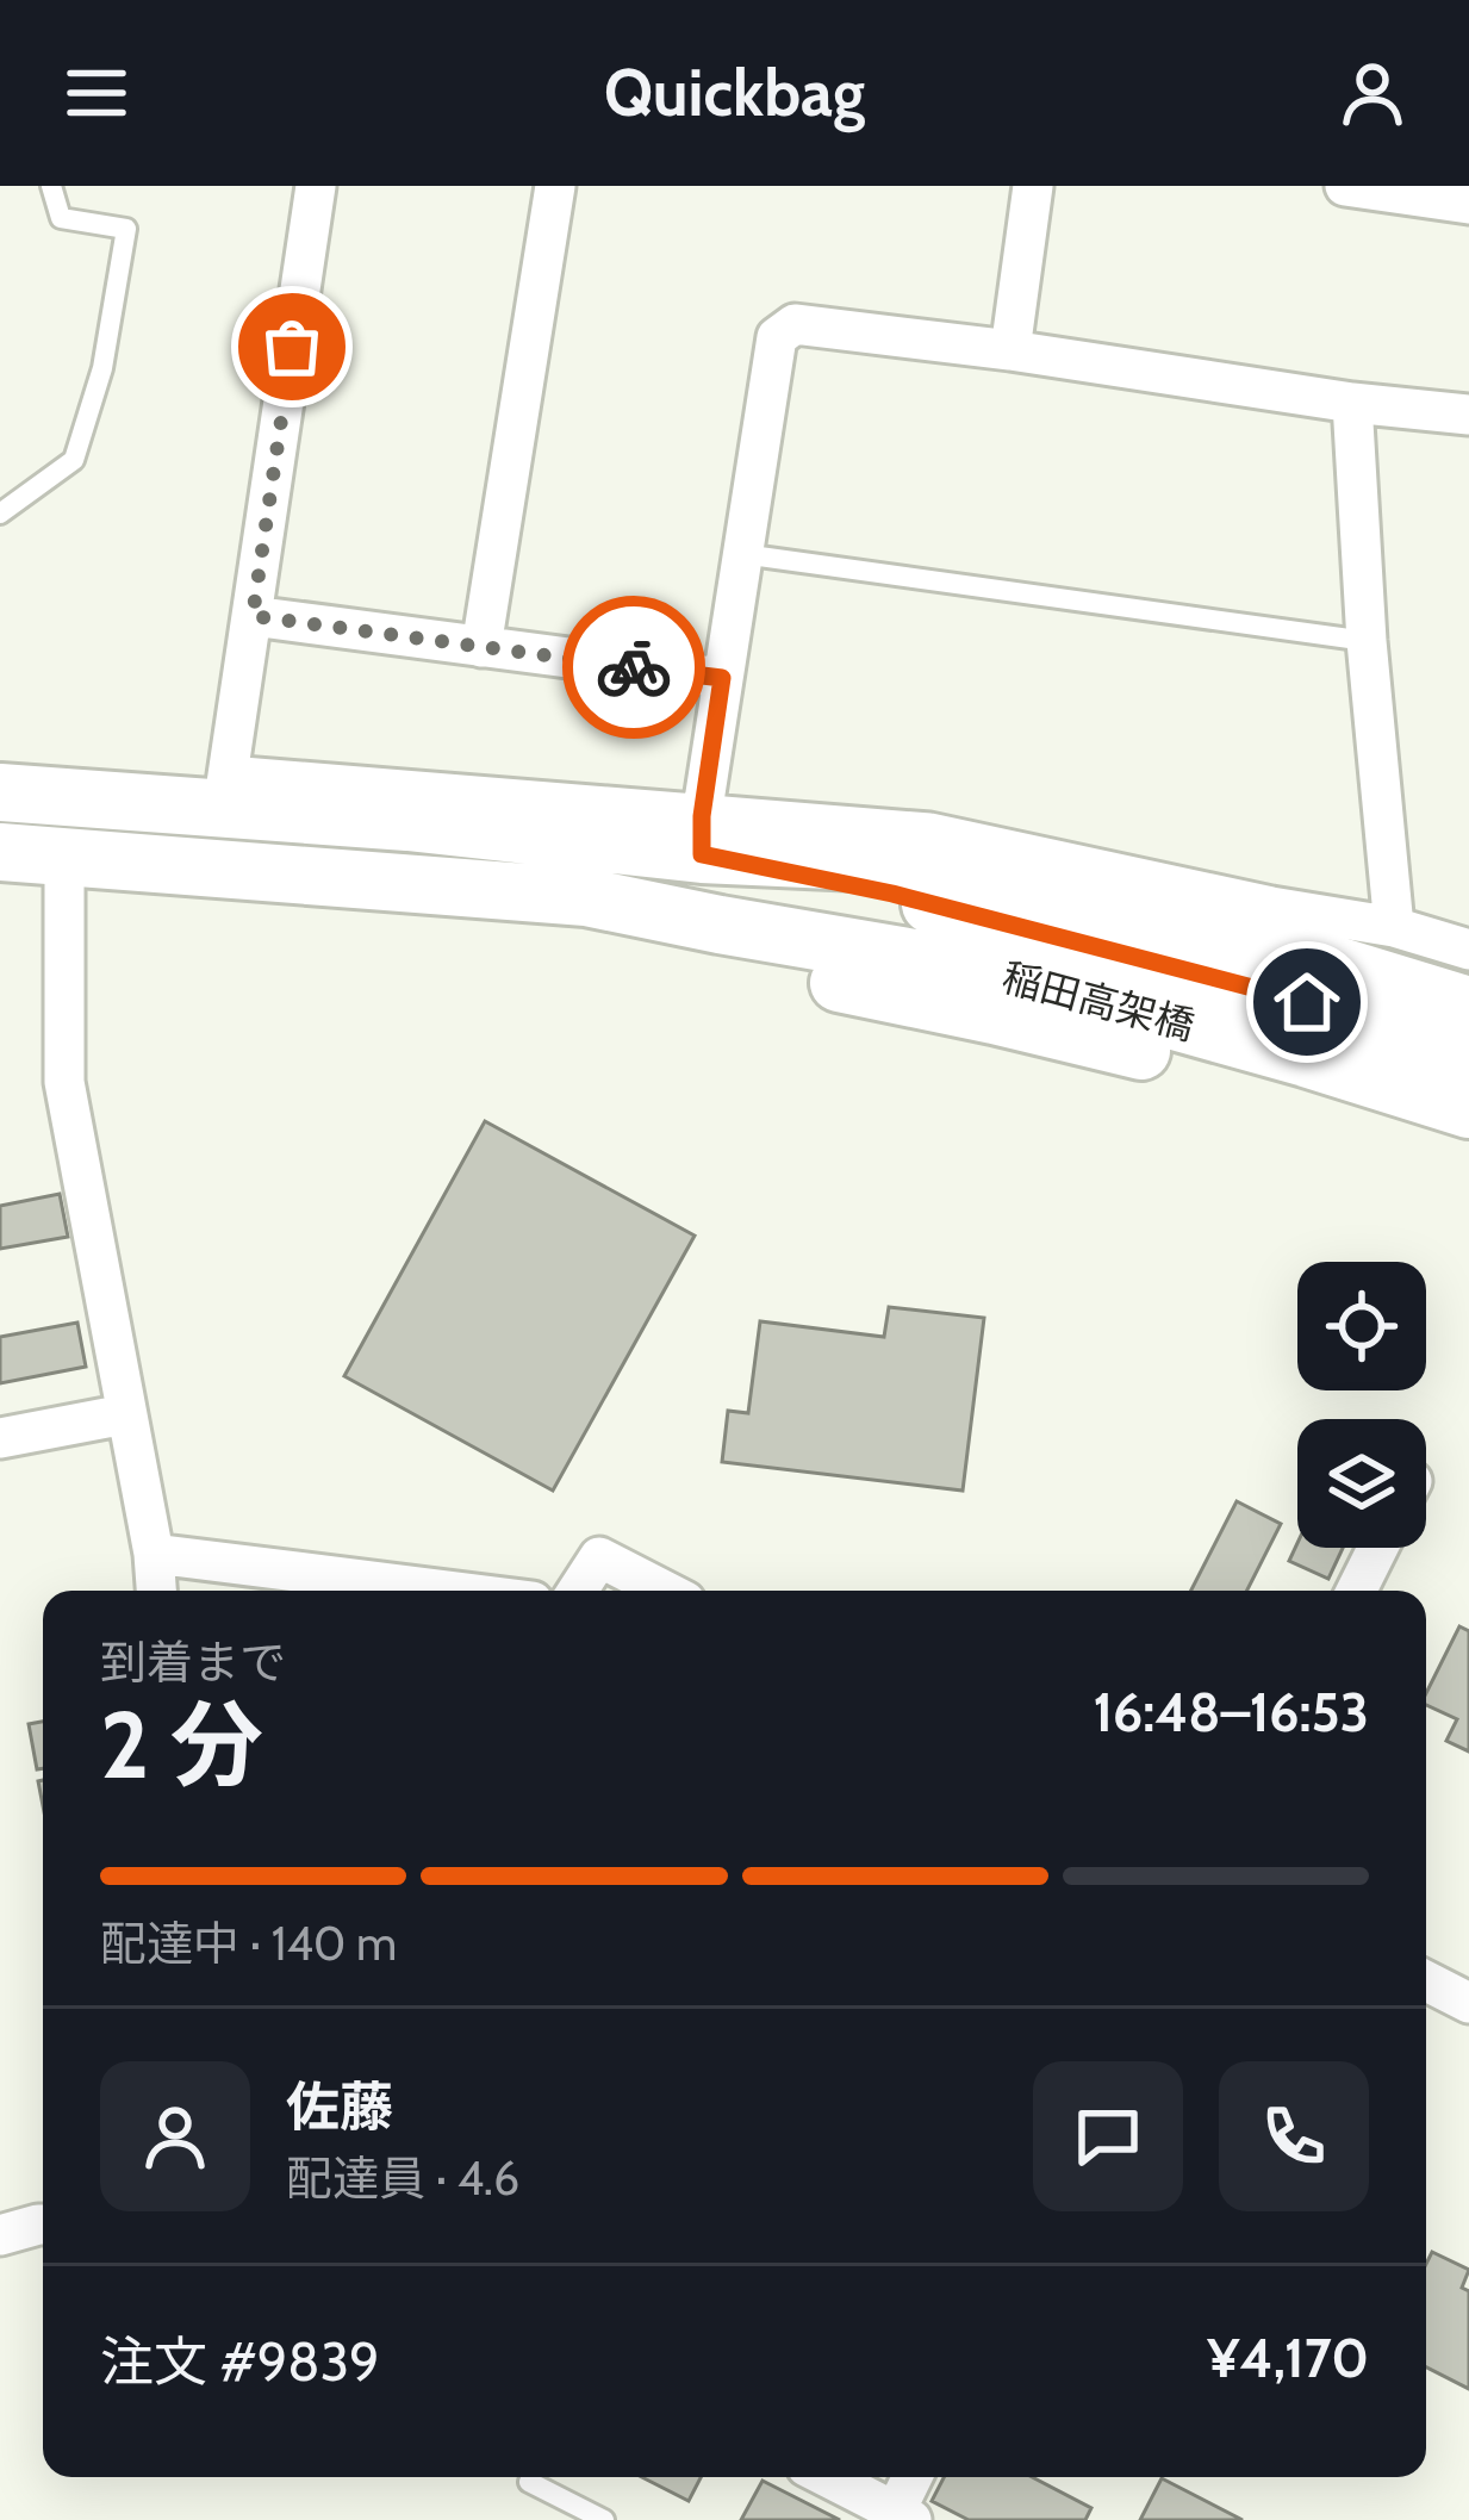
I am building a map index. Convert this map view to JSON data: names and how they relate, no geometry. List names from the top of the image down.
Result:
{
  "streets": {
    "street": ["稲田高架橋"]
  },
  "page": {
    "header": "Quickbag",
    "heading": ["2 分", "到着まで", "16:48–16:53"],
    "panel": [
      "佐藤",
      "配達員 · 4.6",
      "注文 #9839",
      "¥4,170"
    ],
    "bar": "配達中 · 140 m"
  }
}
